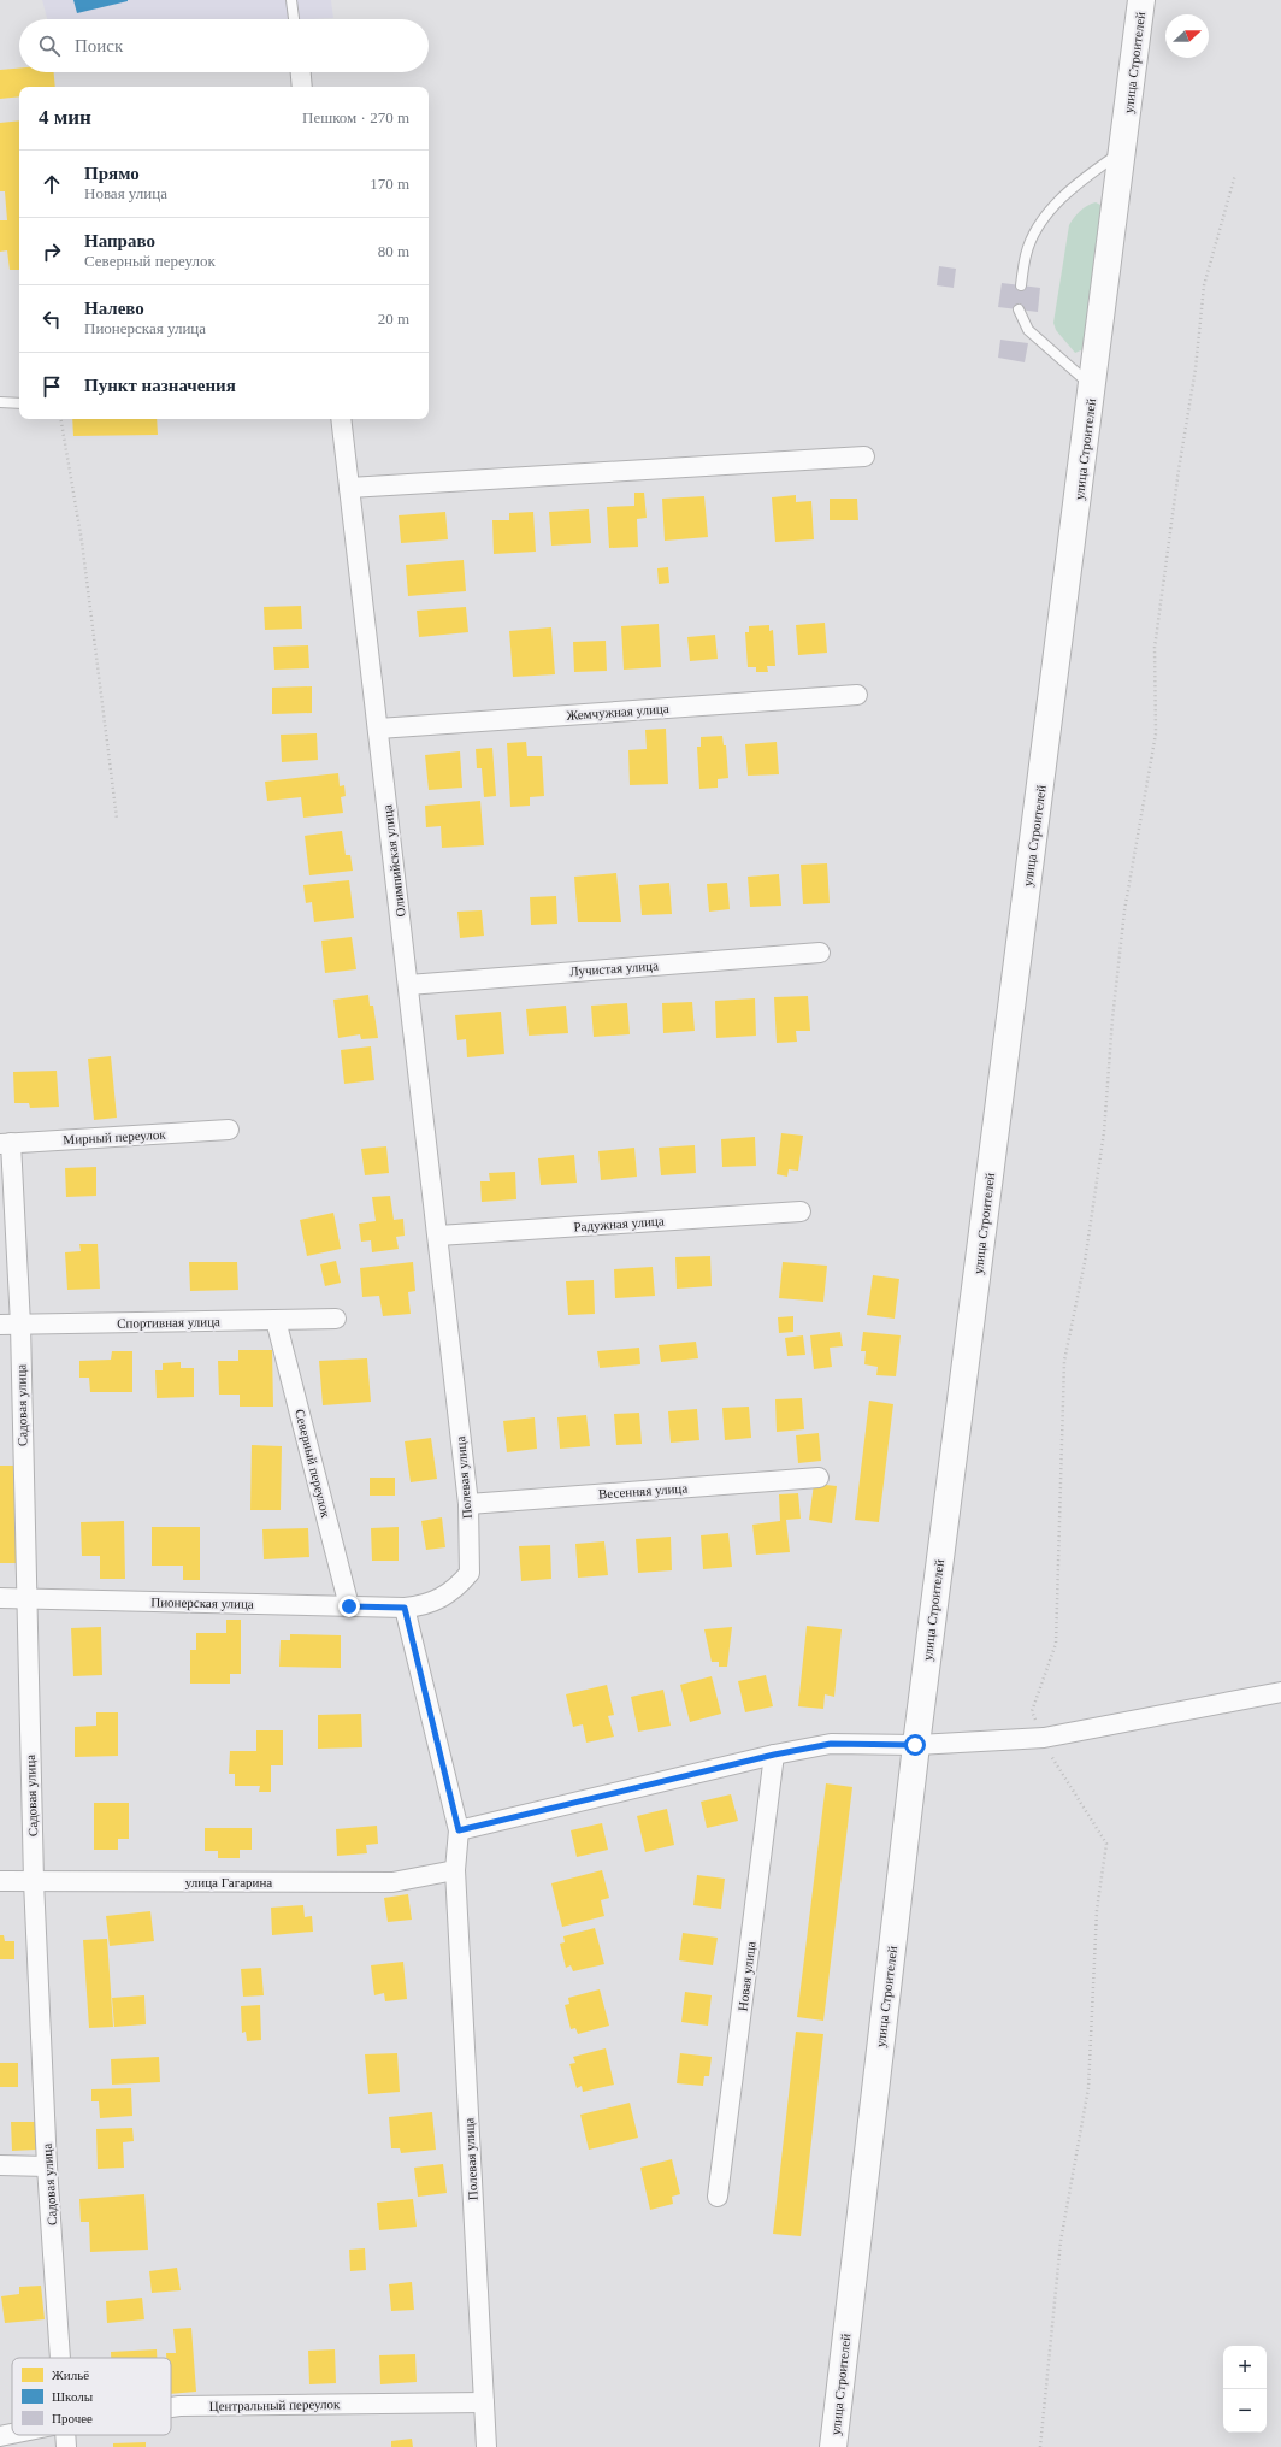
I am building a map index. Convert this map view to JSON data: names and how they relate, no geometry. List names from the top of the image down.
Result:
{
  "streets": {
    "main road": ["улица Строителей"],
    "street": [
      "Жемчужная улица",
      "Олимпийская улица",
      "Лучистая улица",
      "Мирный переулок",
      "Радужная улица",
      "Спортивная улица",
      "Садовая улица",
      "Северный переулок",
      "Полевая улица",
      "Весенняя улица",
      "Пионерская улица",
      "улица Гагарина",
      "Новая улица",
      "Центральный переулок"
    ]
  },
  "crossings": [
    ["Жемчужная улица", "Олимпийская улица"],
    ["Олимпийская улица", "Лучистая улица"],
    ["Олимпийская улица", "Радужная улица"],
    ["Олимпийская улица", "Полевая улица"],
    ["Мирный переулок", "Садовая улица"],
    ["Спортивная улица", "Садовая улица"],
    ["Спортивная улица", "Северный переулок"],
    ["Садовая улица", "Пионерская улица"],
    ["Садовая улица", "улица Гагарина"],
    ["Северный переулок", "Пионерская улица"],
    ["Полевая улица", "Весенняя улица"],
    ["Полевая улица", "Пионерская улица"],
    ["Полевая улица", "улица Гагарина"],
    ["Полевая улица", "Центральный переулок"]
  ],
  "legend": ["Жильё", "Школы", "Прочее"],
  "north": "right",
  "page": {
    "search": "Поиск",
    "heading": ["4 мин", "Пешком · 270 m"],
    "list": [
      ["Прямо", "Новая улица", "170 m"],
      ["Направо", "Северный переулок", "80 m"],
      ["Налево", "Пионерская улица", "20 m"],
      "Пункт назначения"
    ],
    "map_buttons": ["+", "−"]
  }
}
